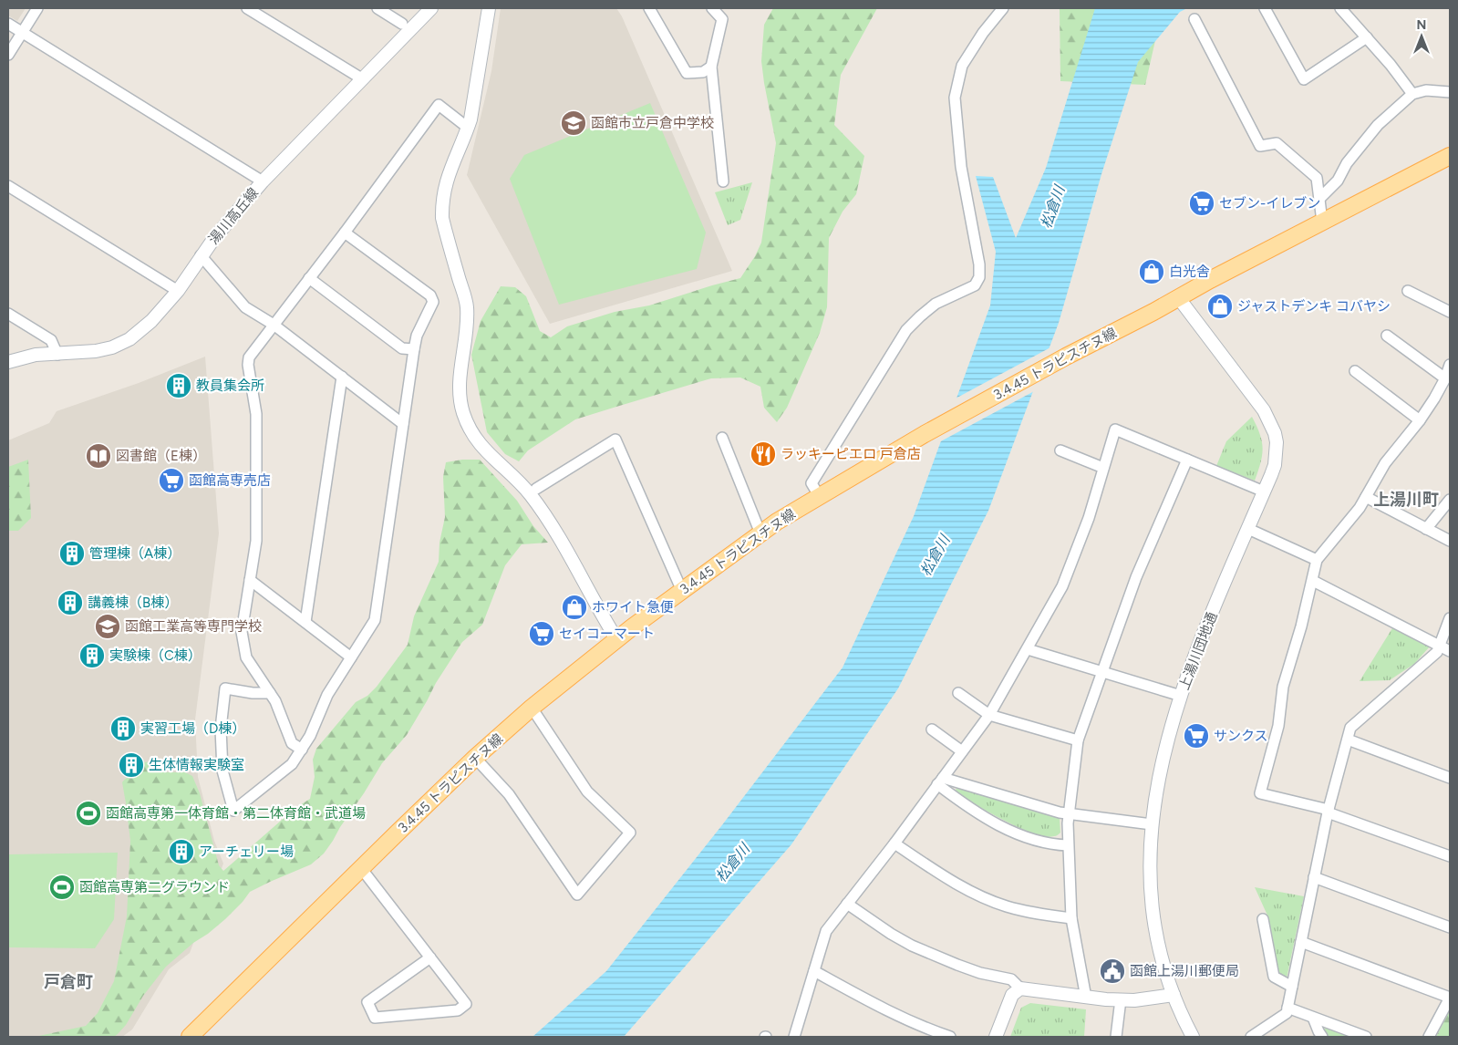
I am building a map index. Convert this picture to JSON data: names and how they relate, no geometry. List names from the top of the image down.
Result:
{
  "streets": {
    "main road": ["3.4.45 トラピスチヌ線"],
    "street": ["湯川高丘線", "上湯川団地通"]
  },
  "crossings": [
    ["3.4.45 トラピスチヌ線", "上湯川団地通"]
  ],
  "districts": ["上湯川町", "戸倉町"],
  "water": ["松倉川"],
  "places": {
    "school or university": ["函館市立戸倉中学校", "函館工業高等専門学校"],
    "supermarket": [
      "セブン-イレブン",
      "函館高専売店",
      "セイコーマート",
      "サンクス"
    ],
    "shop": ["白光舎", "ジャストデンキ コバヤシ", "ホワイト急便"],
    "building": [
      "教員集会所",
      "管理棟（A棟）",
      "講義棟（B棟）",
      "実験棟（C棟）",
      "実習工場（D棟）",
      "生体情報実験室",
      "アーチェリー場"
    ],
    "restaurant": ["ラッキーピエロ 戸倉店"],
    "library": ["図書館（E棟）"],
    "sports": ["函館高専第一体育館・第二体育館・武道場", "函館高専第二グラウンド"],
    "public building": ["函館上湯川郵便局"]
  },
  "north": "top"
}
